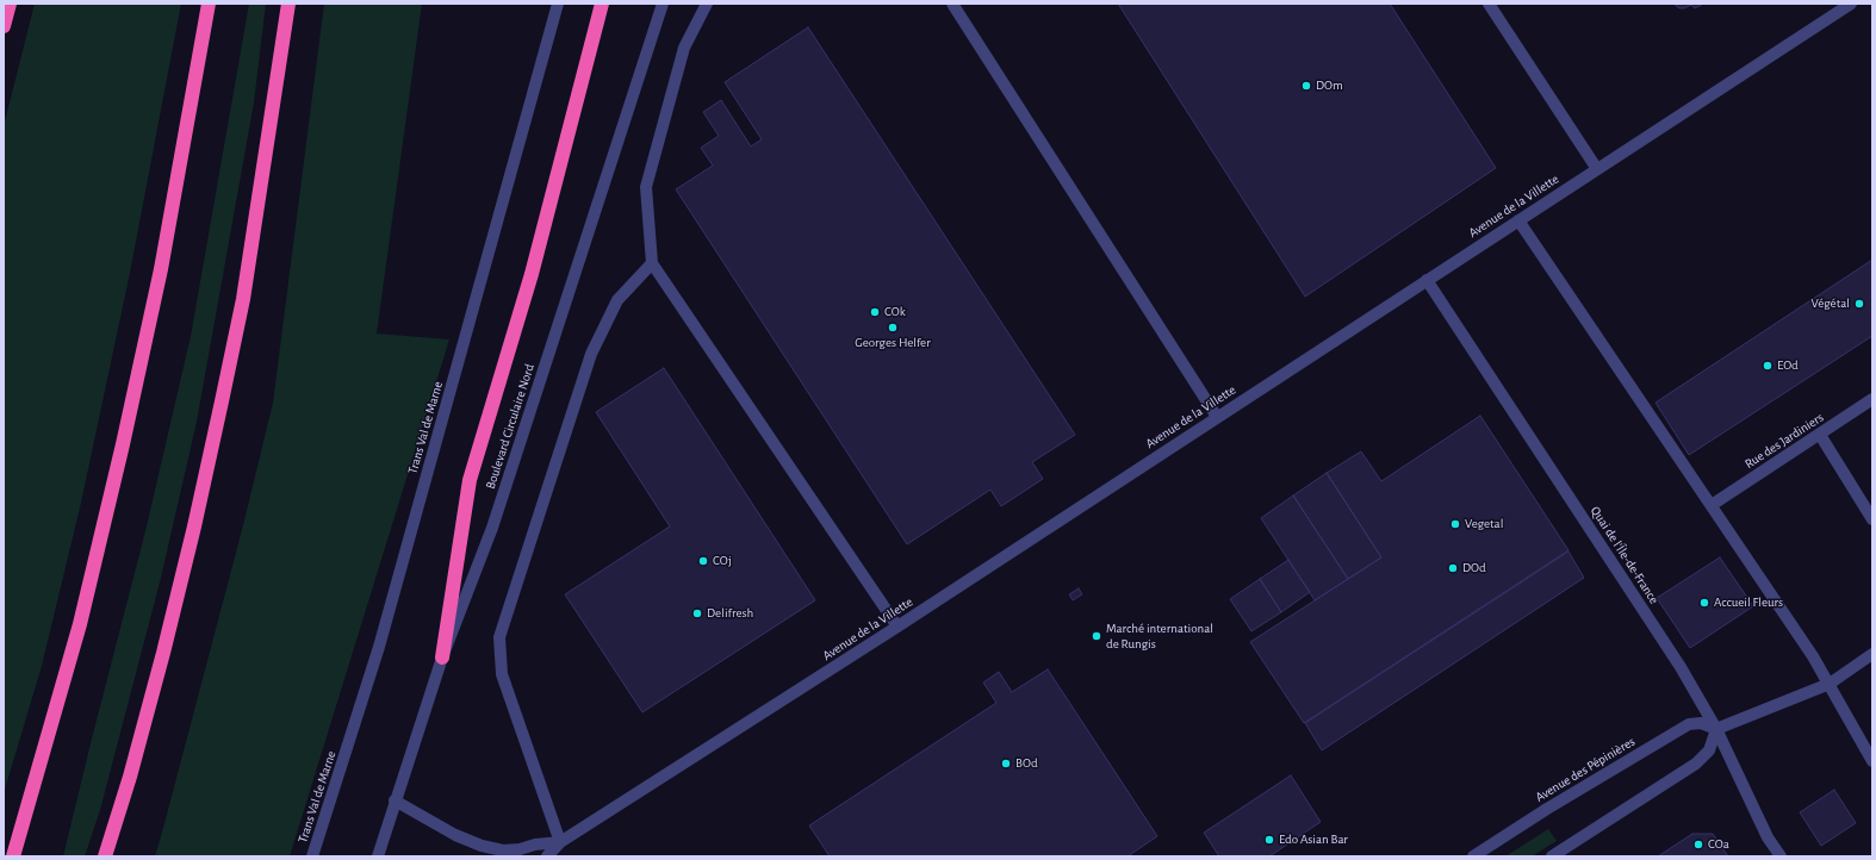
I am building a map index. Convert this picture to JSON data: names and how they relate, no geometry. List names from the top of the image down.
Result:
{
  "streets": {
    "street": [
      "Avenue de la Villette",
      "Boulevard Circulaire Nord",
      "Trans Val de Marne",
      "Rue des Jardiniers",
      "Quai de l'Île-de-France",
      "Avenue des Pépinières"
    ]
  },
  "crossings": [
    ["Avenue de la Villette", "Quai de l'Île-de-France"],
    ["Quai de l'Île-de-France", "Avenue des Pépinières"]
  ],
  "places": [
    "DOm",
    "Végétal",
    "COk",
    "Georges Helfer",
    "EOd",
    "Vegetal",
    "COj",
    "DOd",
    "Accueil Fleurs",
    "Delifresh",
    "Marché international de Rungis",
    "BOd",
    "Edo Asian Bar",
    "COa"
  ]
}
